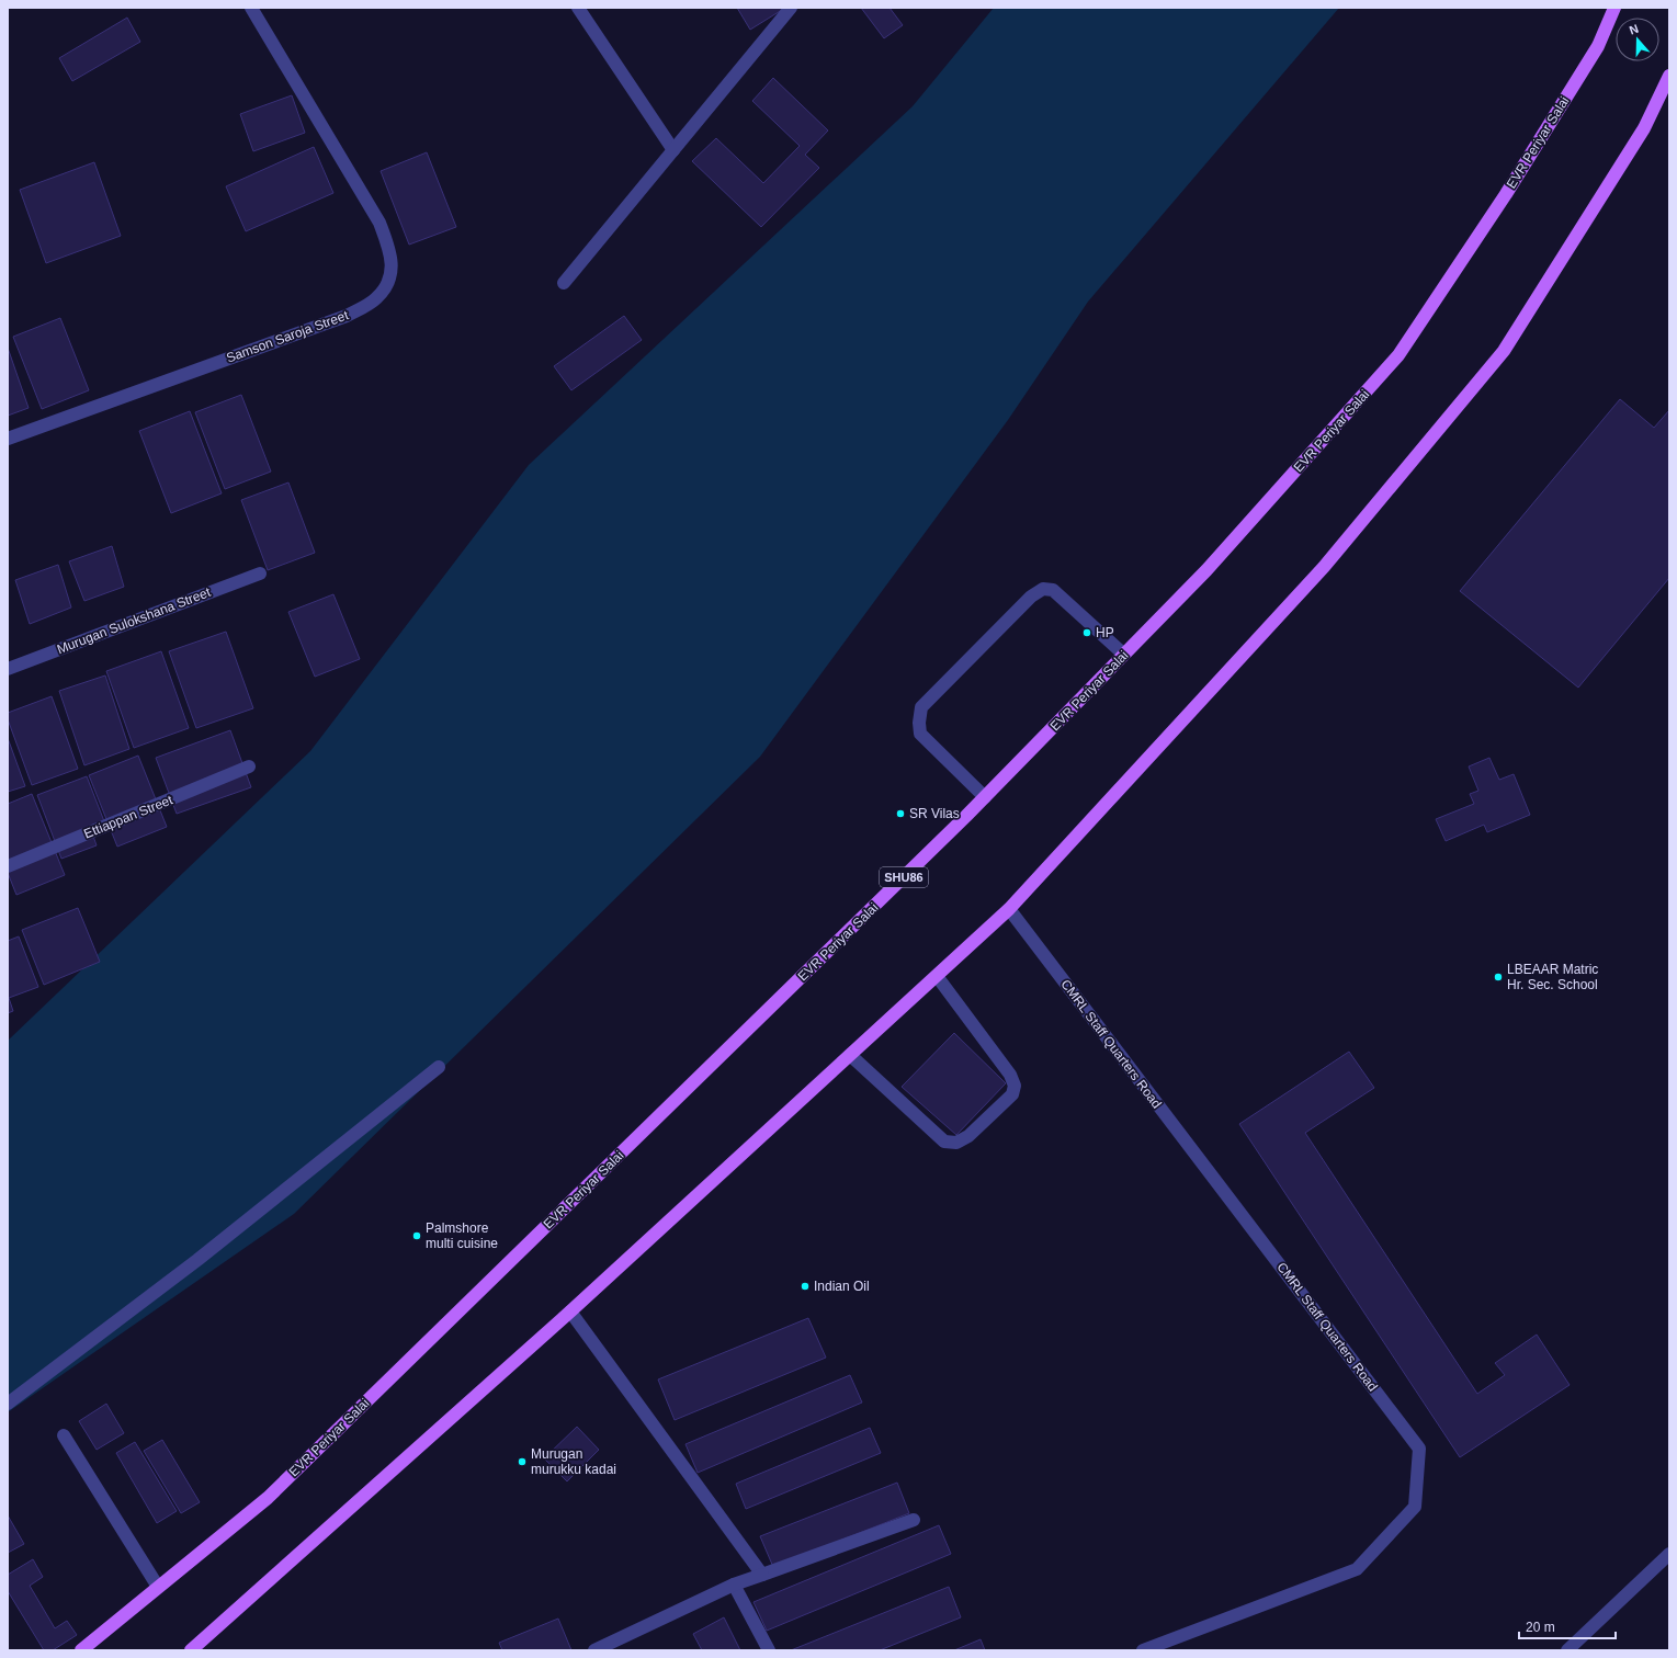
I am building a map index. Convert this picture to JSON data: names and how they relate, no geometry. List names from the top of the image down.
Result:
{
  "streets": {
    "main road": ["EVR Periyar Salai", "SHU86"],
    "street": [
      "Samson Saroja Street",
      "Murugan Sulokshana Street",
      "Ettiappan Street",
      "CMRL Staff Quarters Road"
    ]
  },
  "places": [
    "HP",
    "SR Vilas",
    "LBEAAR Matric Hr. Sec. School",
    "Palmshore multi cuisine",
    "Indian Oil",
    "Murugan murukku kadai"
  ],
  "scale_bar": "20 m",
  "north": "top"
}
